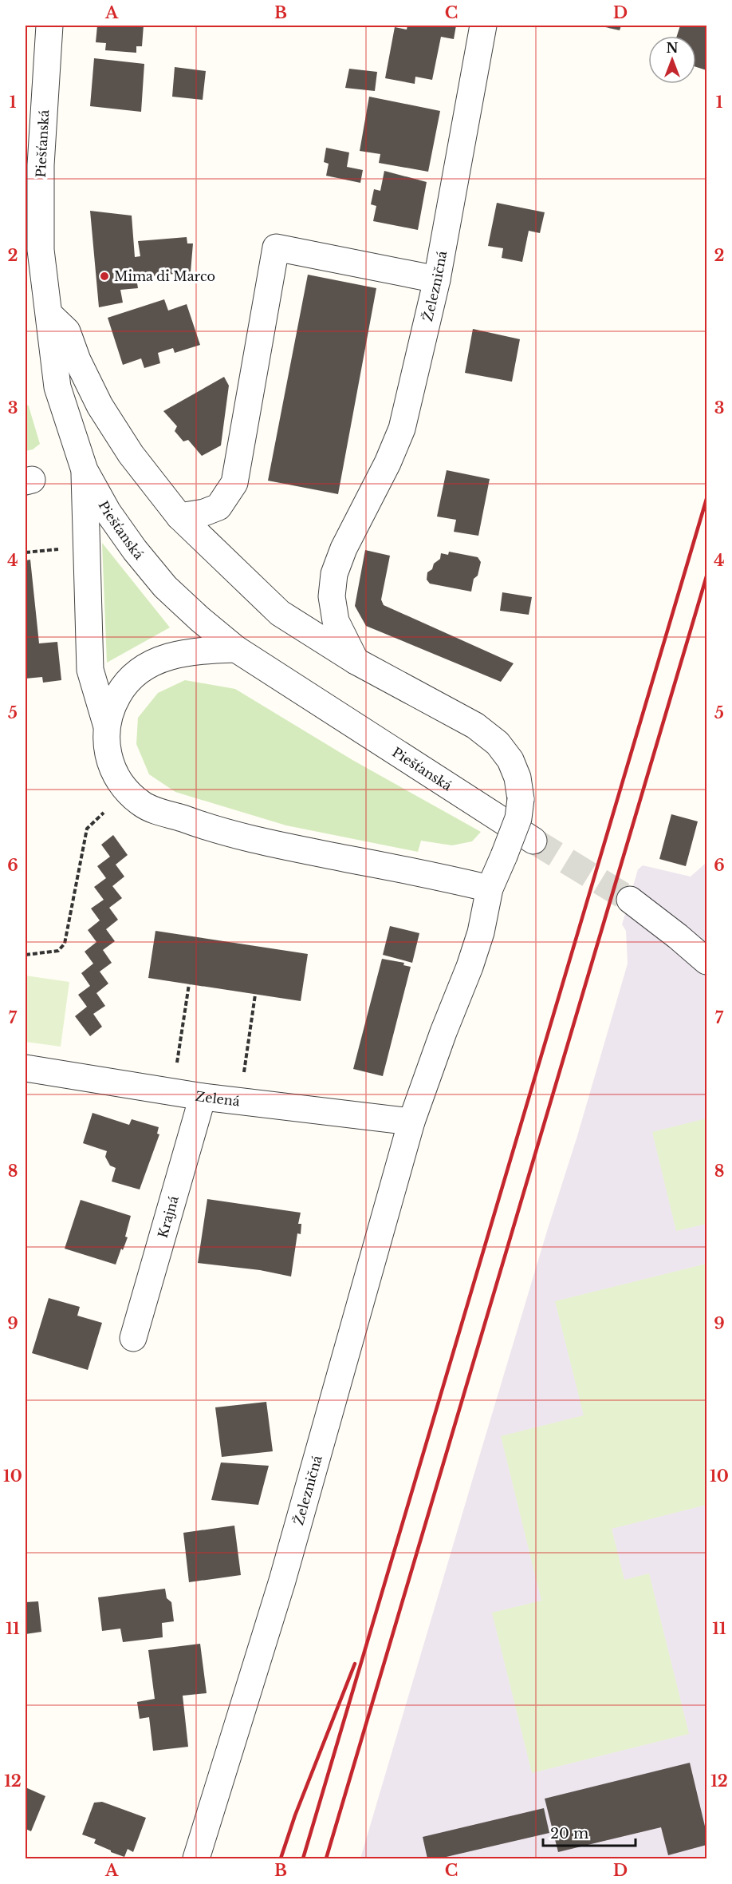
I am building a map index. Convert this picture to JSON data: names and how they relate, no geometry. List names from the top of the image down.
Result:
{
  "streets": {
    "street": [
      "Piešťanská",
      "Železničná",
      "Zelená",
      "Krajná"
    ]
  },
  "crossings": [
    ["Piešťanská", "Železničná"],
    ["Železničná", "Zelená"],
    ["Zelená", "Krajná"]
  ],
  "places": ["Mima di Marco"],
  "scale_bar": "20 m",
  "north": "top",
  "grid": {
    "columns": [
      "A",
      "B",
      "C",
      "D"
    ],
    "rows": [
      "1",
      "2",
      "3",
      "4",
      "5",
      "6",
      "7",
      "8",
      "9",
      "10",
      "11",
      "12"
    ]
  }
}
